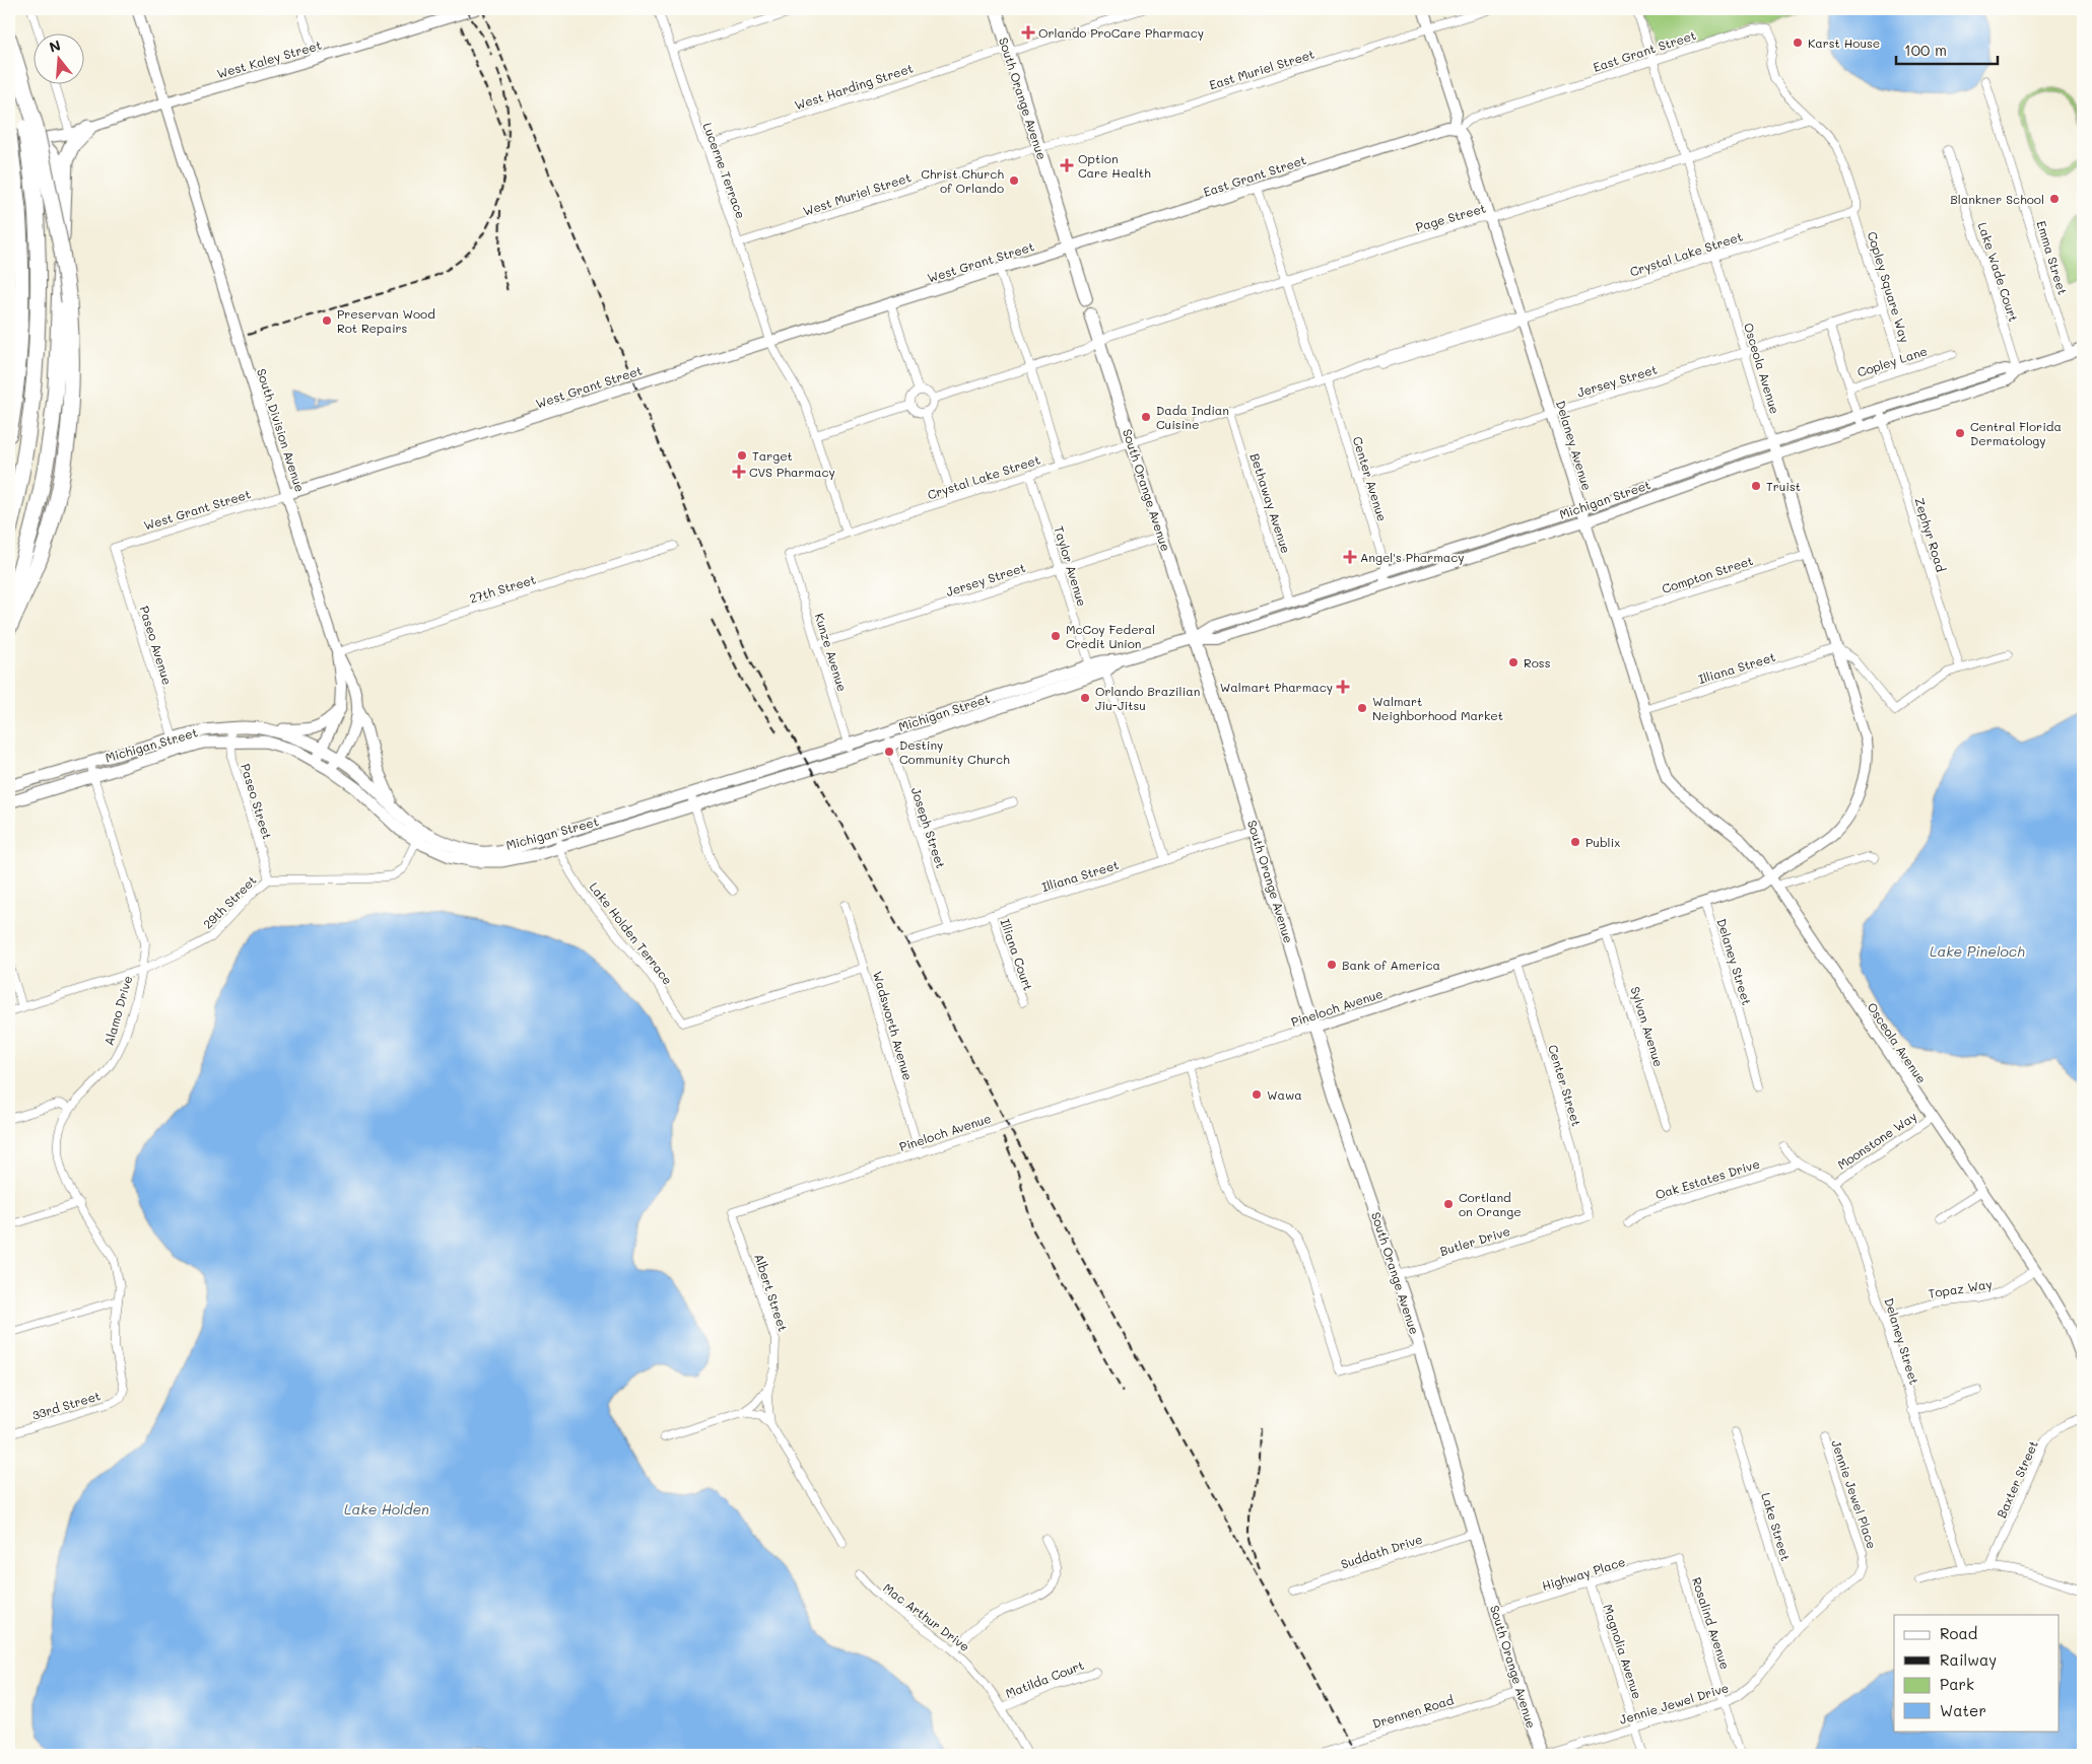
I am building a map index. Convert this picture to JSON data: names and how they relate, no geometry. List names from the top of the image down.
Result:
{
  "streets": {
    "main road": ["South Orange Avenue", "Michigan Street"],
    "street": [
      "East Grant Street",
      "West Kaley Street",
      "East Muriel Street",
      "West Harding Street",
      "Lucerne Terrace",
      "West Muriel Street",
      "Page Street",
      "Crystal Lake Street",
      "Emma Street",
      "West Grant Street",
      "Lake Wade Court",
      "Copley Square Way",
      "Copley Lane",
      "Osceola Avenue",
      "Jersey Street",
      "South Division Avenue",
      "Delaney Avenue",
      "Center Avenue",
      "Bethaway Avenue",
      "Zephyr Road",
      "Taylor Avenue",
      "Compton Street",
      "27th Street",
      "Paseo Avenue",
      "Kunze Avenue",
      "Illiana Street",
      "Paseo Street",
      "Joseph Street",
      "29th Street",
      "Lake Holden Terrace",
      "Illiana Court",
      "Delaney Street",
      "Pineloch Avenue",
      "Alamo Drive",
      "Wadsworth Avenue",
      "Sylvan Avenue",
      "Center Street",
      "Moonstone Way",
      "Oak Estates Drive",
      "Butler Drive",
      "Topaz Way",
      "Albert Street",
      "33rd Street",
      "Baxter Street",
      "Jennie Jewel Place",
      "Lake Street",
      "Suddath Drive",
      "Highway Place",
      "Mac Arthur Drive",
      "Rosalind Avenue",
      "Magnolia Avenue",
      "Matilda Court",
      "Jennie Jewel Drive",
      "Drennen Road"
    ]
  },
  "crossings": [
    ["East Grant Street", "South Orange Avenue"],
    ["East Grant Street", "West Grant Street"],
    ["East Grant Street", "Copley Square Way"],
    ["East Grant Street", "Osceola Avenue"],
    ["East Grant Street", "Delaney Avenue"],
    ["West Kaley Street", "South Division Avenue"],
    ["East Muriel Street", "South Orange Avenue"],
    ["East Muriel Street", "West Muriel Street"],
    ["East Muriel Street", "Delaney Avenue"],
    ["West Harding Street", "South Orange Avenue"],
    ["West Harding Street", "Lucerne Terrace"],
    ["South Orange Avenue", "West Muriel Street"],
    ["South Orange Avenue", "Page Street"],
    ["South Orange Avenue", "Crystal Lake Street"],
    ["South Orange Avenue", "West Grant Street"],
    ["South Orange Avenue", "Jersey Street"],
    ["South Orange Avenue", "Michigan Street"],
    ["South Orange Avenue", "Illiana Street"],
    ["South Orange Avenue", "Pineloch Avenue"],
    ["South Orange Avenue", "Butler Drive"],
    ["South Orange Avenue", "Suddath Drive"],
    ["South Orange Avenue", "Highway Place"],
    ["South Orange Avenue", "Drennen Road"],
    ["Lucerne Terrace", "West Muriel Street"],
    ["Lucerne Terrace", "Crystal Lake Street"],
    ["Lucerne Terrace", "West Grant Street"],
    ["Page Street", "Copley Square Way"],
    ["Page Street", "Osceola Avenue"],
    ["Page Street", "Delaney Avenue"],
    ["Crystal Lake Street", "Copley Square Way"],
    ["Crystal Lake Street", "Osceola Avenue"],
    ["Crystal Lake Street", "Delaney Avenue"],
    ["Crystal Lake Street", "Center Avenue"],
    ["Crystal Lake Street", "Bethaway Avenue"],
    ["Crystal Lake Street", "Taylor Avenue"],
    ["Crystal Lake Street", "Kunze Avenue"],
    ["Emma Street", "Michigan Street"],
    ["West Grant Street", "South Division Avenue"],
    ["West Grant Street", "Paseo Avenue"],
    ["Lake Wade Court", "Michigan Street"],
    ["Copley Square Way", "Copley Lane"],
    ["Copley Square Way", "Jersey Street"],
    ["Copley Lane", "Michigan Street"],
    ["Osceola Avenue", "Jersey Street"],
    ["Osceola Avenue", "Delaney Avenue"],
    ["Osceola Avenue", "Michigan Street"],
    ["Osceola Avenue", "Compton Street"],
    ["Osceola Avenue", "Illiana Street"],
    ["Osceola Avenue", "Pineloch Avenue"],
    ["Osceola Avenue", "Moonstone Way"],
    ["Osceola Avenue", "Topaz Way"],
    ["Jersey Street", "Delaney Avenue"],
    ["Jersey Street", "Center Avenue"],
    ["Jersey Street", "Taylor Avenue"],
    ["Jersey Street", "Kunze Avenue"],
    ["South Division Avenue", "Michigan Street"],
    ["South Division Avenue", "27th Street"],
    ["Delaney Avenue", "Michigan Street"],
    ["Delaney Avenue", "Compton Street"],
    ["Delaney Avenue", "Illiana Street"],
    ["Center Avenue", "Michigan Street"],
    ["Michigan Street", "Bethaway Avenue"],
    ["Michigan Street", "Zephyr Road"],
    ["Michigan Street", "Taylor Avenue"],
    ["Michigan Street", "Paseo Avenue"],
    ["Michigan Street", "Kunze Avenue"],
    ["Michigan Street", "Paseo Street"],
    ["Michigan Street", "Joseph Street"],
    ["Michigan Street", "29th Street"],
    ["Michigan Street", "Lake Holden Terrace"],
    ["Michigan Street", "Alamo Drive"],
    ["Illiana Street", "Joseph Street"],
    ["Illiana Street", "Illiana Court"],
    ["Paseo Street", "29th Street"],
    ["29th Street", "Alamo Drive"],
    ["Lake Holden Terrace", "Wadsworth Avenue"],
    ["Delaney Street", "Pineloch Avenue"],
    ["Delaney Street", "Moonstone Way"],
    ["Delaney Street", "Topaz Way"],
    ["Pineloch Avenue", "Wadsworth Avenue"],
    ["Pineloch Avenue", "Sylvan Avenue"],
    ["Pineloch Avenue", "Center Street"],
    ["Pineloch Avenue", "Albert Street"],
    ["Alamo Drive", "33rd Street"],
    ["Center Street", "Butler Drive"],
    ["Jennie Jewel Place", "Jennie Jewel Drive"],
    ["Lake Street", "Jennie Jewel Drive"],
    ["Highway Place", "Rosalind Avenue"],
    ["Highway Place", "Magnolia Avenue"],
    ["Mac Arthur Drive", "Matilda Court"],
    ["Rosalind Avenue", "Jennie Jewel Drive"],
    ["Magnolia Avenue", "Jennie Jewel Drive"]
  ],
  "water": ["Lake Pineloch", "Lake Holden"],
  "places": {
    "health": [
      "Orlando ProCare Pharmacy",
      "Option Care Health",
      "CVS Pharmacy",
      "Angel's Pharmacy",
      "Walmart Pharmacy"
    ],
    "other": [
      "Karst House",
      "Christ Church of Orlando",
      "Blankner School",
      "Preservan Wood Rot Repairs",
      "Dada Indian Cuisine",
      "Central Florida Dermatology",
      "Target",
      "Truist",
      "McCoy Federal Credit Union",
      "Ross",
      "Orlando Brazilian Jiu-Jitsu",
      "Walmart Neighborhood Market",
      "Destiny Community Church",
      "Publix",
      "Bank of America",
      "Wawa",
      "Cortland on Orange"
    ]
  },
  "legend": [
    "Road",
    "Railway",
    "Park",
    "Water"
  ],
  "scale_bar": "100 m",
  "north": "top"
}
